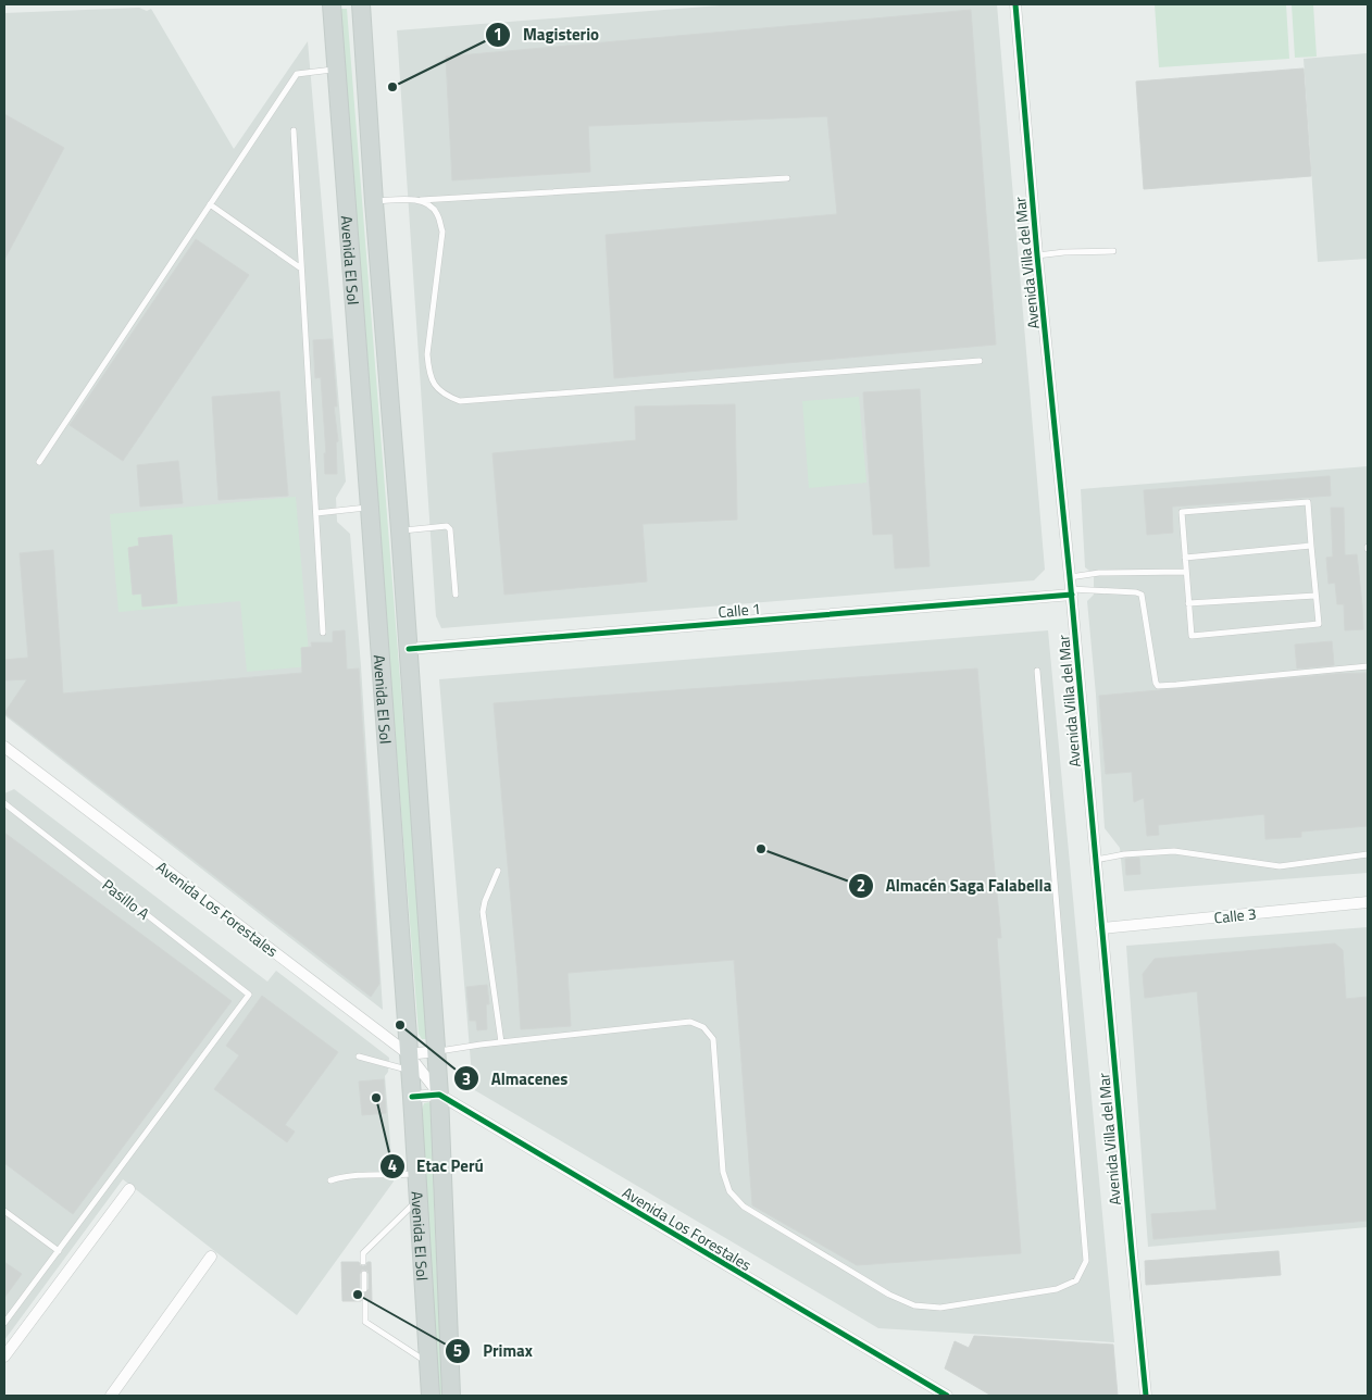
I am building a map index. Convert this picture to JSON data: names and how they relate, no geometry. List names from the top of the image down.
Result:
{
  "streets": {
    "main road": ["Avenida El Sol"],
    "street": [
      "Avenida Villa del Mar",
      "Calle 1",
      "Avenida Los Forestales",
      "Calle 3"
    ],
    "lane": ["Pasillo A"]
  },
  "crossings": [
    ["Avenida El Sol", "Calle 1"],
    ["Avenida El Sol", "Avenida Los Forestales"],
    ["Avenida Villa del Mar", "Calle 1"],
    ["Avenida Villa del Mar", "Calle 3"]
  ],
  "places": [
    "Magisterio",
    "Almacén Saga Falabella",
    "Almacenes",
    "Etac Perú",
    "Primax"
  ]
}
